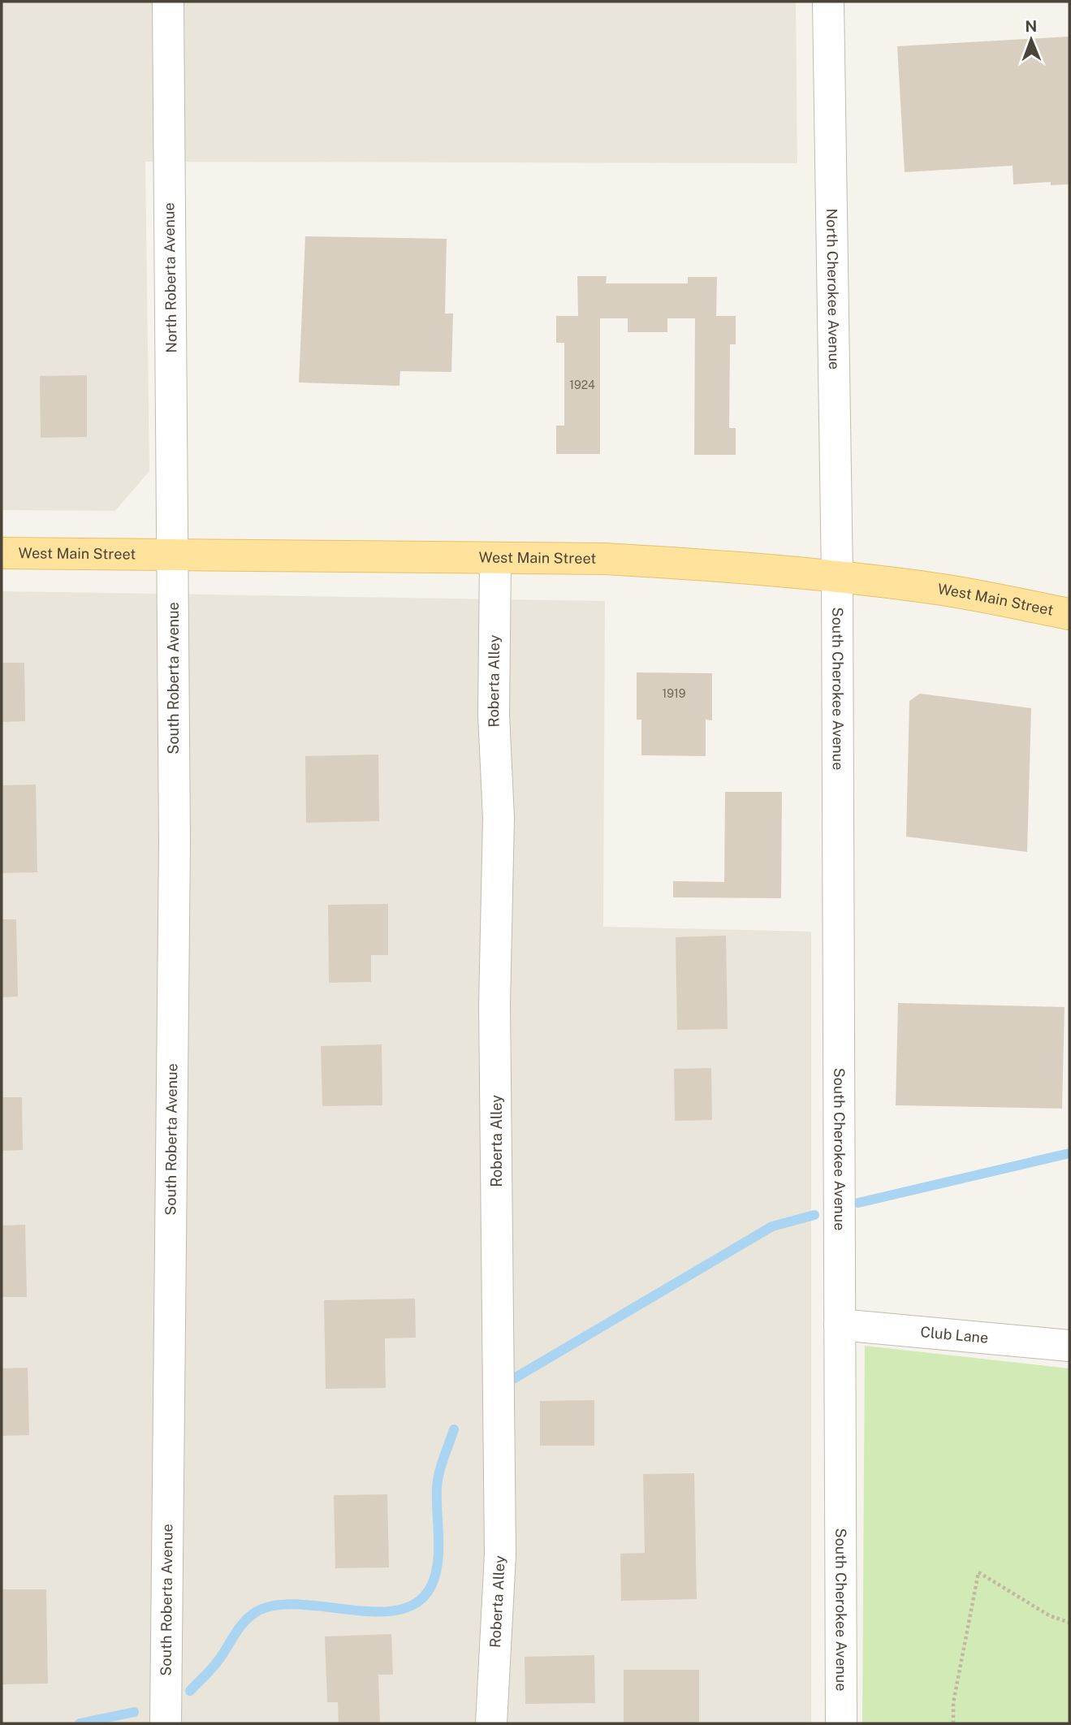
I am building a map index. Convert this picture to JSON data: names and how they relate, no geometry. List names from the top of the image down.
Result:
{
  "streets": {
    "main road": ["West Main Street"],
    "street": [
      "North Roberta Avenue",
      "North Cherokee Avenue",
      "South Roberta Avenue",
      "Roberta Alley",
      "South Cherokee Avenue",
      "Club Lane"
    ]
  },
  "crossings": [
    ["North Roberta Avenue", "West Main Street"],
    ["North Roberta Avenue", "South Roberta Avenue"],
    ["North Cherokee Avenue", "West Main Street"],
    ["North Cherokee Avenue", "South Cherokee Avenue"],
    ["West Main Street", "South Roberta Avenue"],
    ["West Main Street", "Roberta Alley"],
    ["West Main Street", "South Cherokee Avenue"],
    ["South Cherokee Avenue", "Club Lane"]
  ],
  "house_numbers": ["1924", "1919"],
  "north": "top"
}
